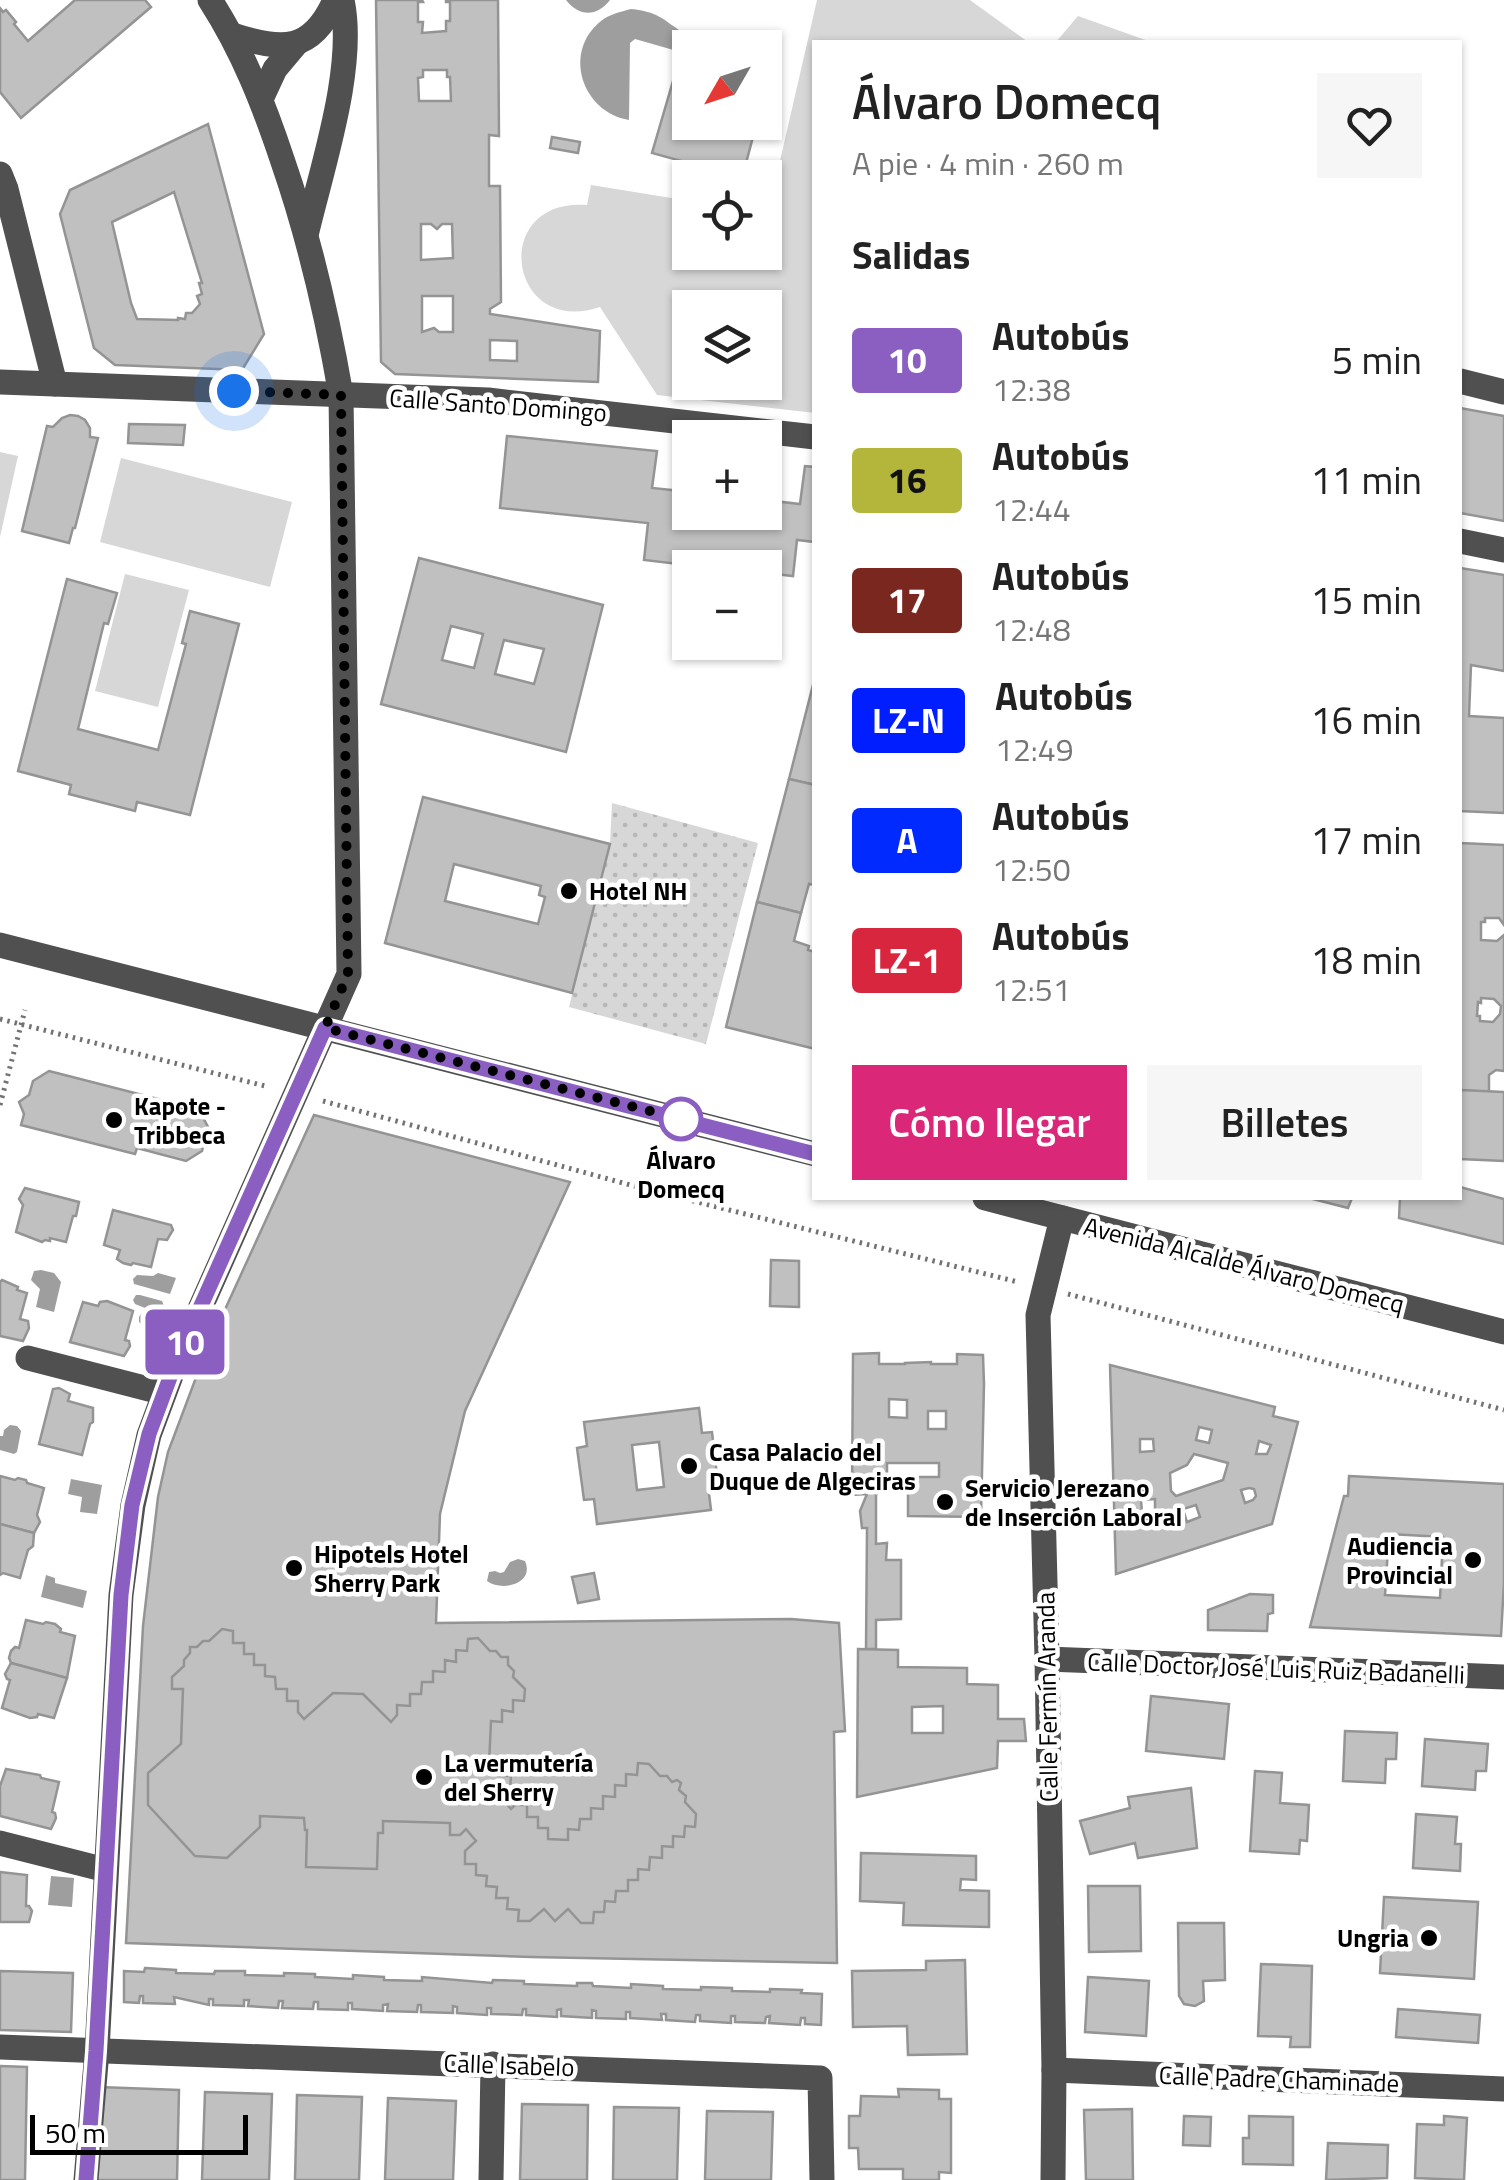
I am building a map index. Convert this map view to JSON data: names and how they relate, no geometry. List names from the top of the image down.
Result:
{
  "streets": {
    "street": [
      "Calle Santo Domingo",
      "Avenida Alcalde Álvaro Domecq",
      "Calle Doctor José Luis Ruiz Badanelli",
      "Calle Fermín Aranda",
      "Calle Isabelo",
      "Calle Padre Chaminade"
    ]
  },
  "crossings": [
    ["Avenida Alcalde Álvaro Domecq", "Calle Fermín Aranda"],
    ["Calle Doctor José Luis Ruiz Badanelli", "Calle Fermín Aranda"],
    ["Calle Fermín Aranda", "Calle Padre Chaminade"]
  ],
  "places": [
    "Hotel NH",
    "Álvaro Domecq",
    "Kapote - Tribbeca",
    "Casa Palacio del Duque de Algeciras",
    "Servicio Jerezano de Inserción Laboral",
    "Audiencia Provincial",
    "Hipotels Hotel Sherry Park",
    "La vermutería del Sherry",
    "Ungria"
  ],
  "lines": ["bus line 10"],
  "scale_bar": "50 m",
  "north": "bottom left",
  "page": {
    "on_map": "10",
    "map_buttons": ["+", "−"],
    "heading": [
      ["Álvaro Domecq", "A pie · 4 min · 260 m"],
      "Salidas"
    ],
    "list": [
      {
        "mark": "10",
        "name": "Autobús",
        "note": "12:38",
        "value": "5 min"
      },
      {
        "mark": "16",
        "name": "Autobús",
        "note": "12:44",
        "value": "11 min"
      },
      {
        "mark": "17",
        "name": "Autobús",
        "note": "12:48",
        "value": "15 min"
      },
      {
        "mark": "LZ-N",
        "name": "Autobús",
        "note": "12:49",
        "value": "16 min"
      },
      {
        "mark": "A",
        "name": "Autobús",
        "note": "12:50",
        "value": "17 min"
      },
      {
        "mark": "LZ-1",
        "name": "Autobús",
        "note": "12:51",
        "value": "18 min"
      }
    ],
    "buttons": ["Cómo llegar", "Billetes"],
    "scale": "50 m"
  }
}
